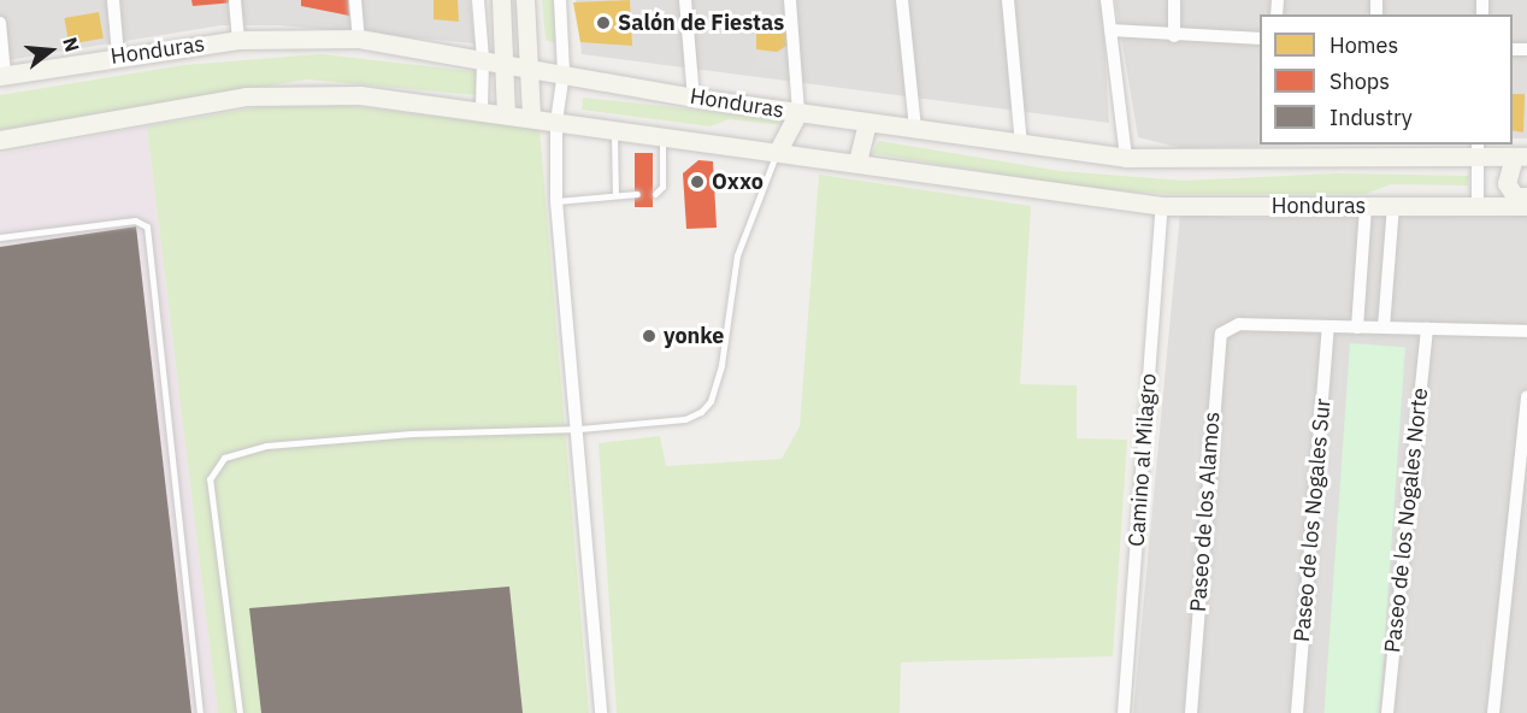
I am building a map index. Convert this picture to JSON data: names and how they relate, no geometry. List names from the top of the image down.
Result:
{
  "streets": {
    "street": [
      "Honduras",
      "Camino al Milagro",
      "Paseo de los Alamos",
      "Paseo de los Nogales Sur",
      "Paseo de los Nogales Norte"
    ]
  },
  "crossings": [
    ["Honduras", "Camino al Milagro"],
    ["Paseo de los Alamos", "Paseo de los Nogales Sur"]
  ],
  "places": ["Salón de Fiestas", "Oxxo", "yonke"],
  "legend": ["Homes", "Shops", "Industry"],
  "north": "right"
}
